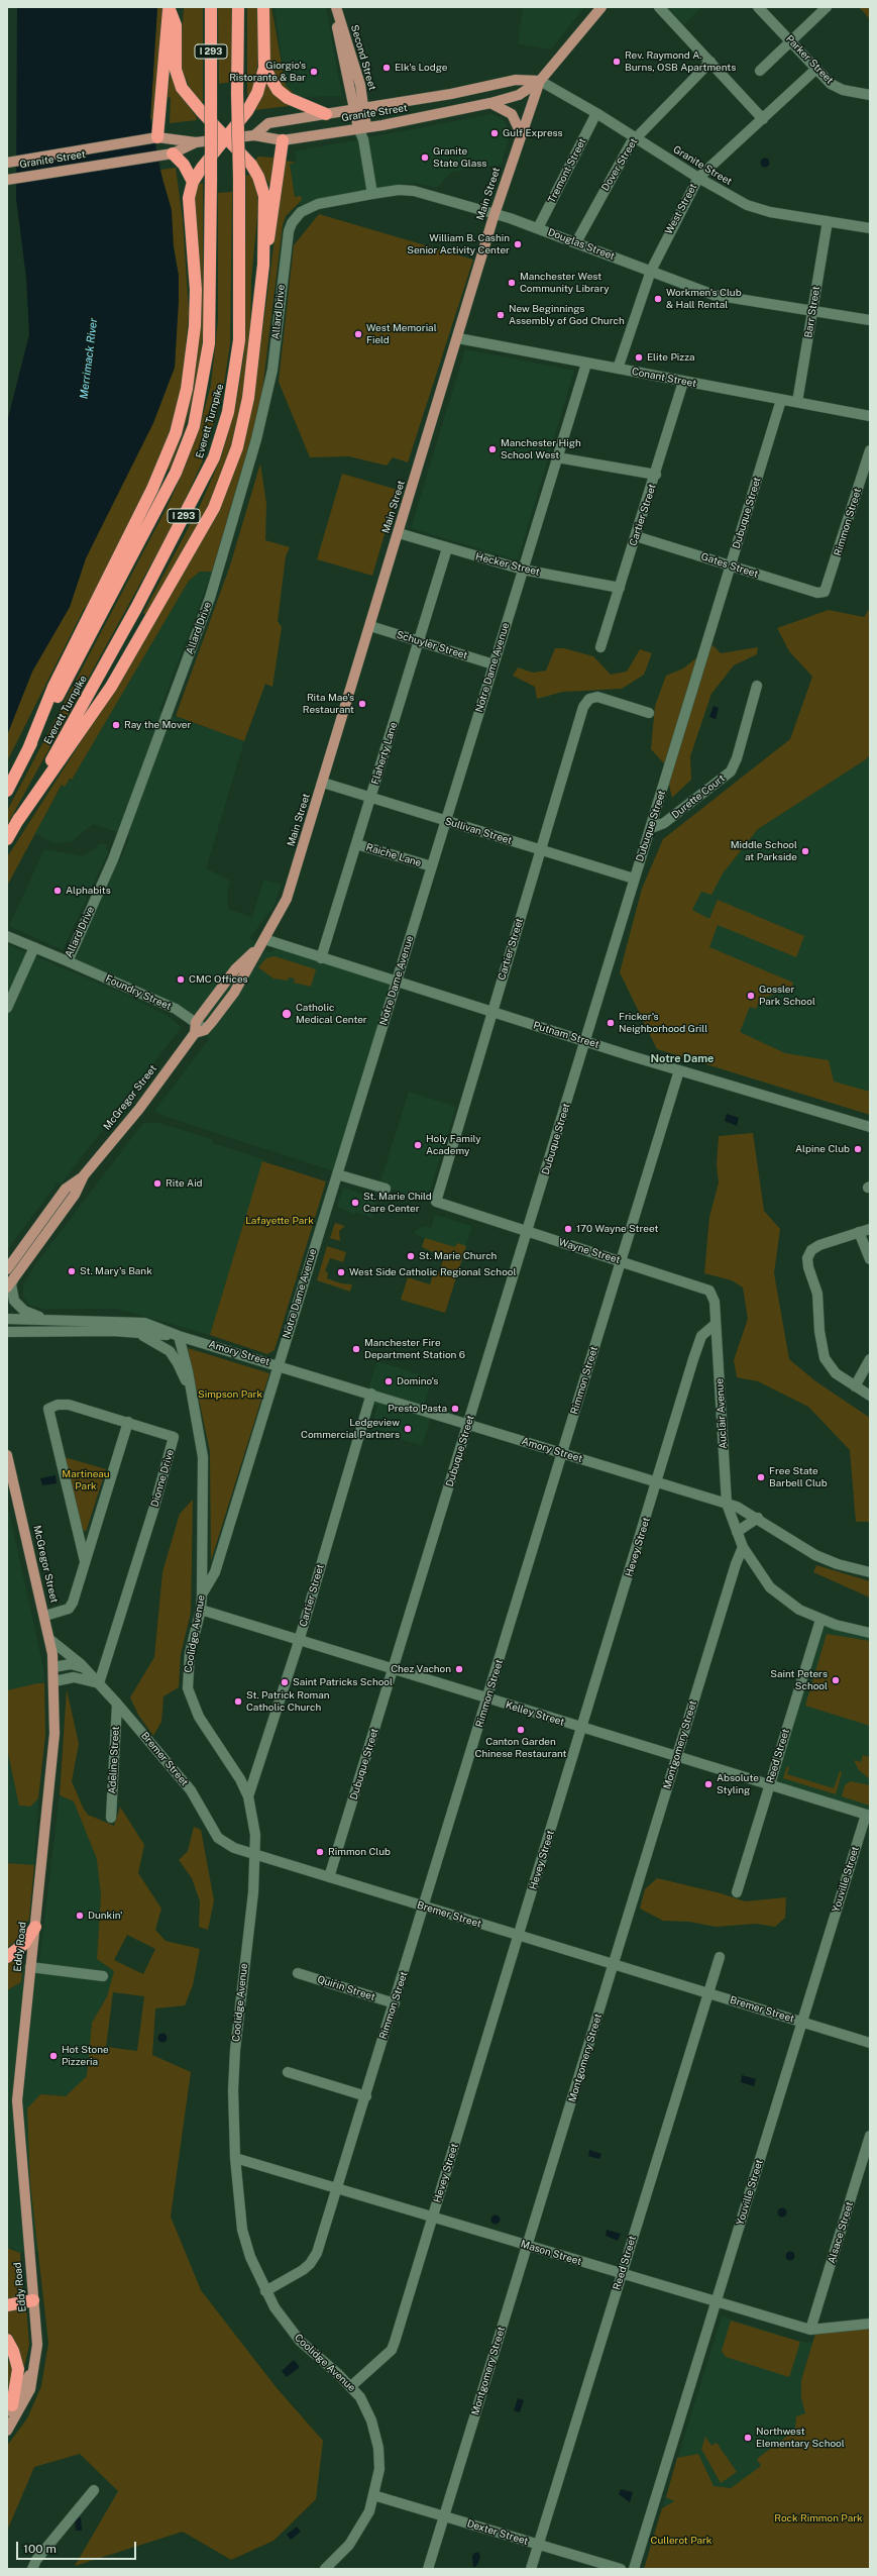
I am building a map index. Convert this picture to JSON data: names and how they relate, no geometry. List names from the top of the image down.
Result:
{
  "streets": {
    "highway": ["I 293", "Everett Turnpike"],
    "main road": [
      "Second Street",
      "Granite Street",
      "Main Street",
      "McGregor Street",
      "Eddy Road"
    ],
    "street": [
      "Parker Street",
      "Dover Street",
      "Tremont Street",
      "West Street",
      "Douglas Street",
      "Allard Drive",
      "Barr Street",
      "Conant Street",
      "Dubuque Street",
      "Cartier Street",
      "Rimmon Street",
      "Hecker Street",
      "Gates Street",
      "Schuyler Street",
      "Notre Dame Avenue",
      "Flaherty Lane",
      "Durette Court",
      "Sullivan Street",
      "Raiche Lane",
      "Foundry Street",
      "Putnam Street",
      "Wayne Street",
      "Amory Street",
      "Auclair Avenue",
      "Dionne Drive",
      "Hevey Street",
      "Coolidge Avenue",
      "Kelley Street",
      "Montgomery Street",
      "Reed Street",
      "Bremer Street",
      "Adeline Street",
      "Youville Street",
      "Quirin Street",
      "Alsace Street",
      "Mason Street",
      "Dexter Street"
    ]
  },
  "crossings": [
    ["Second Street", "Granite Street"],
    ["Second Street", "Douglas Street"],
    ["Parker Street", "West Street"],
    ["Granite Street", "Dover Street"],
    ["Granite Street", "Tremont Street"],
    ["Granite Street", "Main Street"],
    ["Granite Street", "West Street"],
    ["Granite Street", "Barr Street"],
    ["Dover Street", "Douglas Street"],
    ["Tremont Street", "Douglas Street"],
    ["Main Street", "Douglas Street"],
    ["Main Street", "Conant Street"],
    ["Main Street", "Hecker Street"],
    ["Main Street", "Schuyler Street"],
    ["Main Street", "Sullivan Street"],
    ["Main Street", "Putnam Street"],
    ["West Street", "Douglas Street"],
    ["West Street", "Conant Street"],
    ["Douglas Street", "Allard Drive"],
    ["Douglas Street", "Barr Street"],
    ["Allard Drive", "Foundry Street"],
    ["Barr Street", "Conant Street"],
    ["Conant Street", "Dubuque Street"],
    ["Conant Street", "Cartier Street"],
    ["Conant Street", "Notre Dame Avenue"],
    ["Dubuque Street", "Gates Street"],
    ["Dubuque Street", "Durette Court"],
    ["Dubuque Street", "Sullivan Street"],
    ["Dubuque Street", "Putnam Street"],
    ["Dubuque Street", "Wayne Street"],
    ["Dubuque Street", "Amory Street"],
    ["Dubuque Street", "Kelley Street"],
    ["Dubuque Street", "Bremer Street"],
    ["Cartier Street", "Hecker Street"],
    ["Cartier Street", "Gates Street"],
    ["Cartier Street", "Sullivan Street"],
    ["Cartier Street", "Putnam Street"],
    ["Cartier Street", "Wayne Street"],
    ["Cartier Street", "Amory Street"],
    ["Cartier Street", "Coolidge Avenue"],
    ["Cartier Street", "Kelley Street"],
    ["Rimmon Street", "Gates Street"],
    ["Rimmon Street", "Putnam Street"],
    ["Rimmon Street", "Wayne Street"],
    ["Rimmon Street", "Amory Street"],
    ["Rimmon Street", "Coolidge Avenue"],
    ["Rimmon Street", "Kelley Street"],
    ["Rimmon Street", "Bremer Street"],
    ["Rimmon Street", "Quirin Street"],
    ["Rimmon Street", "Mason Street"],
    ["Hecker Street", "Notre Dame Avenue"],
    ["Hecker Street", "Flaherty Lane"],
    ["Schuyler Street", "Notre Dame Avenue"],
    ["Schuyler Street", "Flaherty Lane"],
    ["Notre Dame Avenue", "Sullivan Street"],
    ["Notre Dame Avenue", "Raiche Lane"],
    ["Notre Dame Avenue", "Putnam Street"],
    ["Notre Dame Avenue", "Amory Street"],
    ["Notre Dame Avenue", "Coolidge Avenue"],
    ["Flaherty Lane", "Sullivan Street"],
    ["Flaherty Lane", "Raiche Lane"],
    ["Flaherty Lane", "Putnam Street"],
    ["McGregor Street", "Amory Street"],
    ["McGregor Street", "Bremer Street"],
    ["McGregor Street", "Eddy Road"],
    ["Wayne Street", "Auclair Avenue"],
    ["Wayne Street", "Hevey Street"],
    ["Amory Street", "Auclair Avenue"],
    ["Amory Street", "Hevey Street"],
    ["Amory Street", "Coolidge Avenue"],
    ["Auclair Avenue", "Hevey Street"],
    ["Dionne Drive", "Bremer Street"],
    ["Hevey Street", "Coolidge Avenue"],
    ["Hevey Street", "Kelley Street"],
    ["Hevey Street", "Bremer Street"],
    ["Hevey Street", "Mason Street"],
    ["Coolidge Avenue", "Kelley Street"],
    ["Coolidge Avenue", "Bremer Street"],
    ["Coolidge Avenue", "Mason Street"],
    ["Coolidge Avenue", "Dexter Street"],
    ["Kelley Street", "Montgomery Street"],
    ["Kelley Street", "Reed Street"],
    ["Kelley Street", "Youville Street"],
    ["Montgomery Street", "Bremer Street"],
    ["Montgomery Street", "Mason Street"],
    ["Montgomery Street", "Dexter Street"],
    ["Reed Street", "Bremer Street"],
    ["Reed Street", "Mason Street"],
    ["Reed Street", "Dexter Street"],
    ["Bremer Street", "Adeline Street"],
    ["Bremer Street", "Youville Street"],
    ["Youville Street", "Mason Street"],
    ["Alsace Street", "Mason Street"]
  ],
  "districts": ["Notre Dame"],
  "water": ["Merrimack River"],
  "parks": [
    "Lafayette Park",
    "Simpson Park",
    "Martineau Park",
    "Rock Rimmon Park",
    "Cullerot Park"
  ],
  "places": [
    "Rev. Raymond A. Burns, OSB Apartments",
    "Elk's Lodge",
    "Giorgio's Ristorante & Bar",
    "Gulf Express",
    "Granite State Glass",
    "William B. Cashin Senior Activity Center",
    "Manchester West Community Library",
    "Workmen's Club & Hall Rental",
    "New Beginnings Assembly of God Church",
    "West Memorial Field",
    "Elite Pizza",
    "Manchester High School West",
    "Rita Mae's Restaurant",
    "Ray the Mover",
    "Middle School at Parkside",
    "Alphabits",
    "CMC Offices",
    "Gossler Park School",
    "Catholic Medical Center",
    "Fricker's Neighborhood Grill",
    "Holy Family Academy",
    "Alpine Club",
    "Rite Aid",
    "St. Marie Child Care Center",
    "170 Wayne Street",
    "St. Marie Church",
    "St. Mary's Bank",
    "West Side Catholic Regional School",
    "Manchester Fire Department Station 6",
    "Domino's",
    "Presto Pasta",
    "Ledgeview Commercial Partners",
    "Free State Barbell Club",
    "Chez Vachon",
    "Saint Peters School",
    "Saint Patricks School",
    "St. Patrick Roman Catholic Church",
    "Canton Garden Chinese Restaurant",
    "Absolute Styling",
    "Rimmon Club",
    "Dunkin'",
    "Hot Stone Pizzeria",
    "Northwest Elementary School"
  ],
  "scale_bar": "100 m"
}
